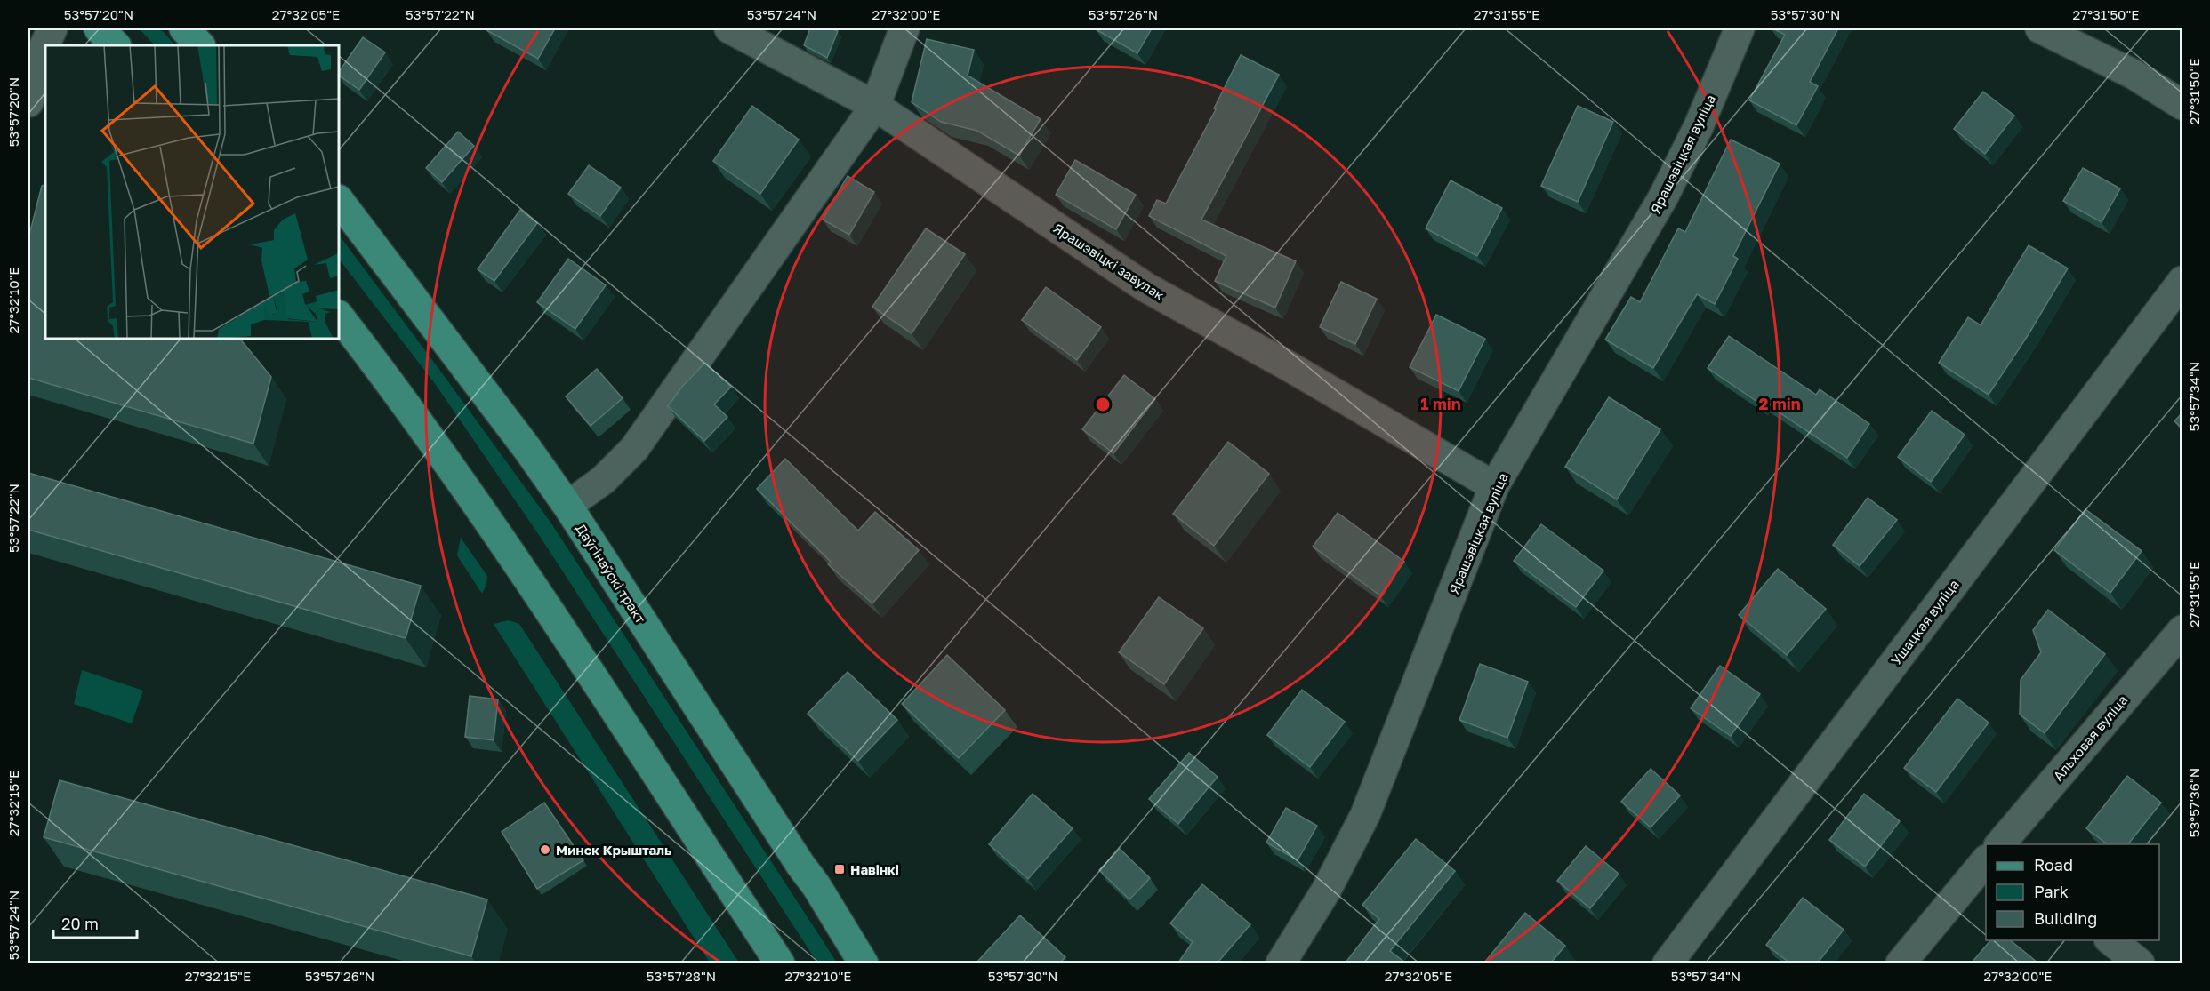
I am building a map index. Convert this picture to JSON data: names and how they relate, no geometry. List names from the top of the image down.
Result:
{
  "streets": {
    "main road": ["Даўгінаўскі тракт"],
    "street": [
      "Ярашэвіцкая вуліца",
      "Ярашэвіцкі завулак",
      "Ушацкая вуліца",
      "Альховая вуліца"
    ]
  },
  "crossings": [
    ["Ярашэвіцкая вуліца", "Ярашэвіцкі завулак"]
  ],
  "places": {
    "other": ["Минск Крышталь"],
    "transit": ["Навінкі"]
  },
  "legend": ["Road", "Park", "Building"],
  "scale_bar": "20 m",
  "coordinates": [
    "53°57'20\"N",
    "27°32'05\"E",
    "53°57'22\"N",
    "53°57'24\"N",
    "27°32'00\"E",
    "53°57'26\"N",
    "27°31'55\"E",
    "53°57'30\"N",
    "27°31'50\"E",
    "27°32'10\"E",
    "53°57'34\"N",
    "53°57'36\"N",
    "27°32'15\"E",
    "53°57'28\"N"
  ],
  "rings": ["1 min", "2 min"]
}
